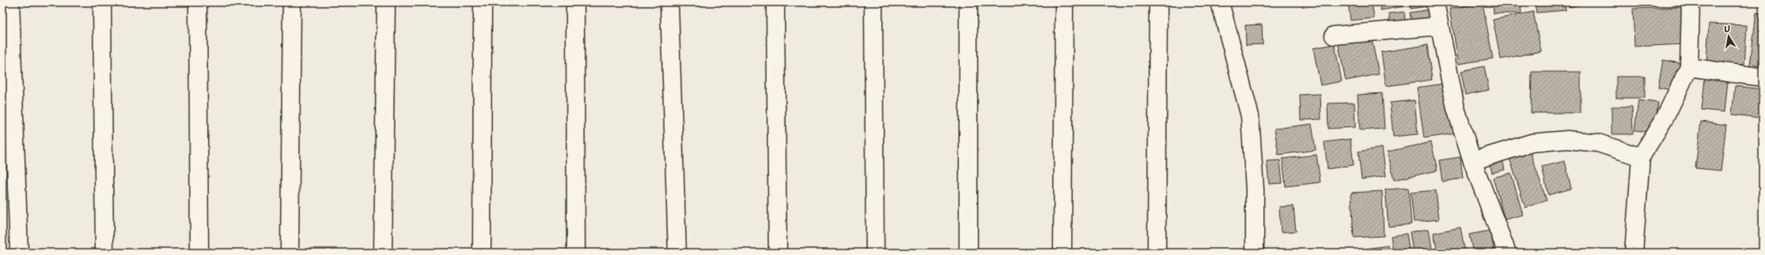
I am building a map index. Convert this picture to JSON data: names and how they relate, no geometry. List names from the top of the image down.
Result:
{
  "north": "top"
}
